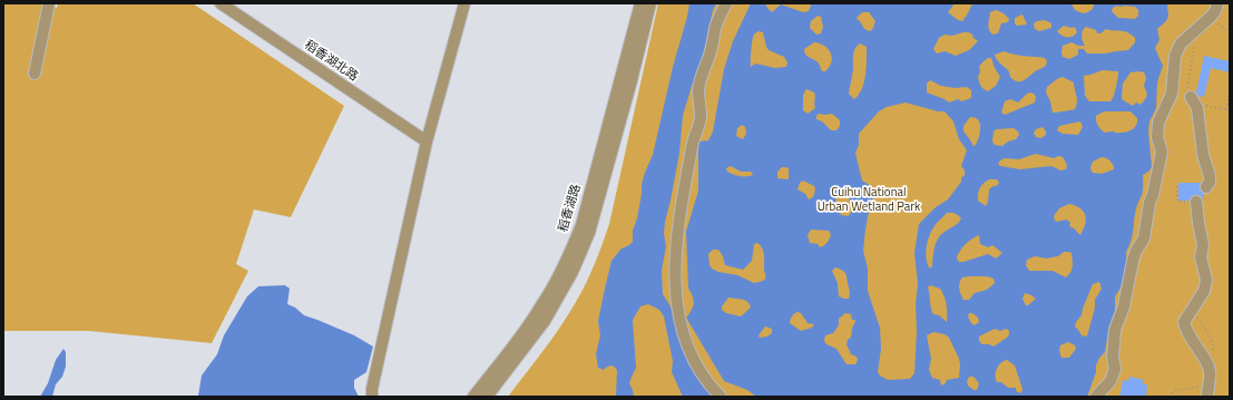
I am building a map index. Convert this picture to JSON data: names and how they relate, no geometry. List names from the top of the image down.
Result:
{
  "streets": {
    "street": ["稻香湖北路", "稻香湖路"]
  },
  "parks": ["Cuihu National Urban Wetland Park"]
}
